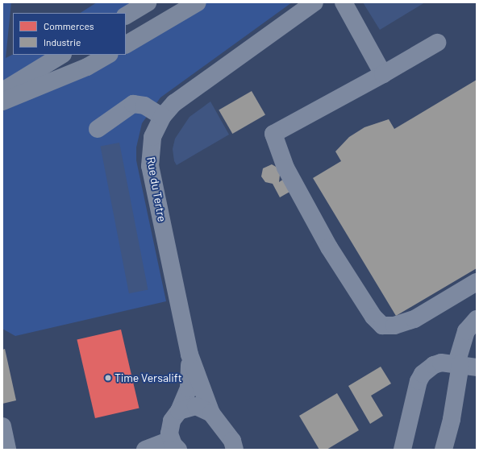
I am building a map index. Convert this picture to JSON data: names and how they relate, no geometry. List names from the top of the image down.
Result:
{
  "streets": {
    "street": ["Rue du Tertre"]
  },
  "places": ["Time Versalift"],
  "legend": ["Commerces", "Industrie"]
}
